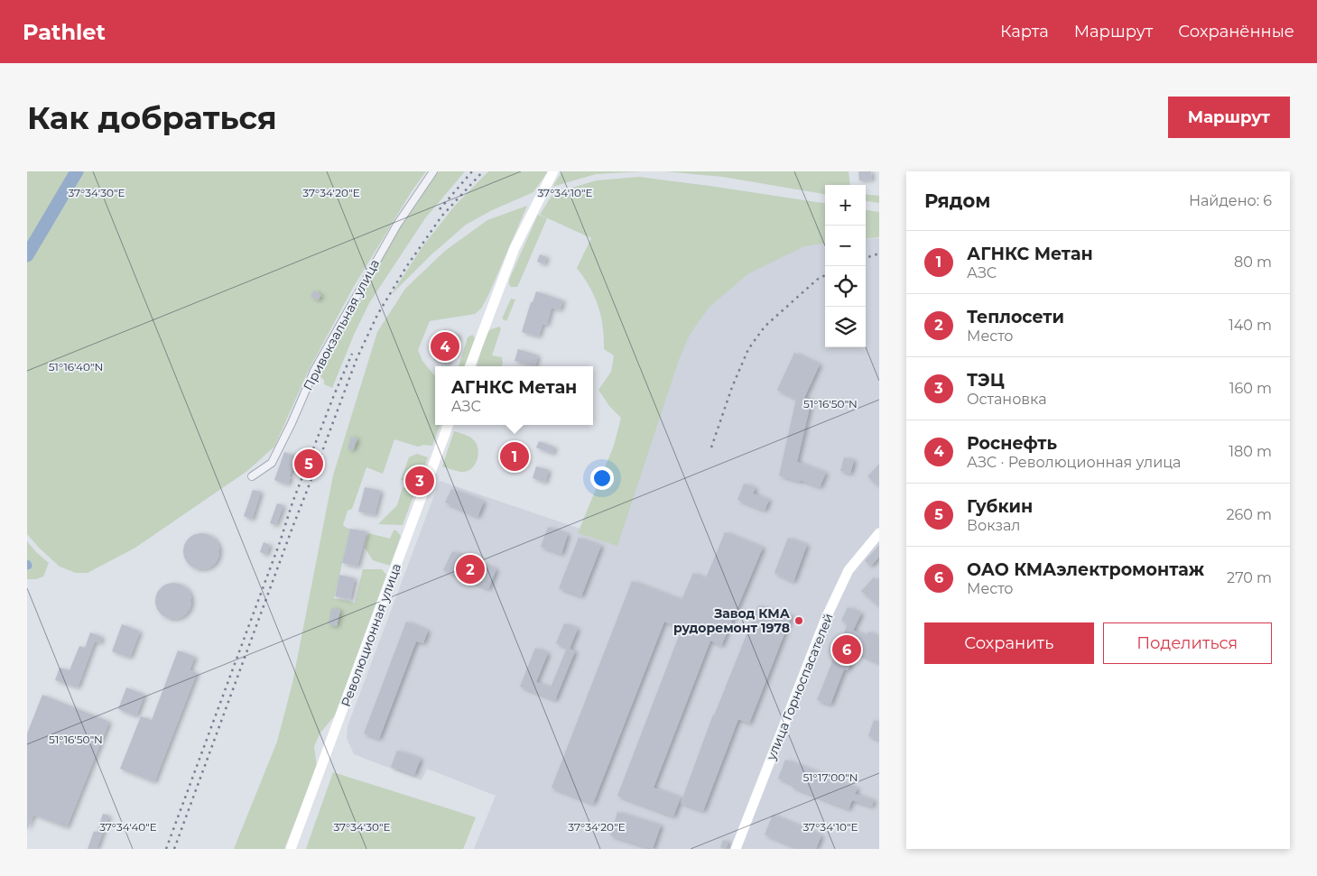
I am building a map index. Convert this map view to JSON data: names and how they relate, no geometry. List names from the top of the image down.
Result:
{
  "streets": {
    "street": ["Привокзальная улица", "Революционная улица", "улица Горноспасателей"]
  },
  "places": ["Завод КМА рудоремонт 1978"],
  "page": {
    "header": "Pathlet",
    "nav": ["Карта", "Маршрут", "Сохранённые"],
    "buttons": [
      "Маршрут",
      ["Сохранить", "Поделиться"]
    ],
    "title": "Как добраться",
    "heading": ["Рядом", "Найдено: 6"],
    "map_buttons": ["+", "−"],
    "list": [
      {
        "mark": "1",
        "name": "АГНКС Метан",
        "note": "АЗС",
        "value": "80 m"
      },
      {
        "mark": "2",
        "name": "Теплосети",
        "note": "Место",
        "value": "140 m"
      },
      {
        "mark": "3",
        "name": "ТЭЦ",
        "note": "Остановка",
        "value": "160 m"
      },
      {
        "mark": "4",
        "name": "Роснефть",
        "note": "АЗС · Революционная улица",
        "value": "180 m"
      },
      {
        "mark": "5",
        "name": "Губкин",
        "note": "Вокзал",
        "value": "260 m"
      },
      {
        "mark": "6",
        "name": "ОАО КМАэлектромонтаж",
        "note": "Место",
        "value": "270 m"
      }
    ],
    "pins": [
      "4",
      "1",
      "5",
      "3",
      "2",
      "6"
    ],
    "popup": ["АГНКС Метан", "АЗС"]
  },
  "coordinates": [
    "37°34'30\"E",
    "37°34'20\"E",
    "37°34'10\"E",
    "51°16'40\"N",
    "51°16'50\"N",
    "51°17'00\"N",
    "37°34'40\"E"
  ]
}
